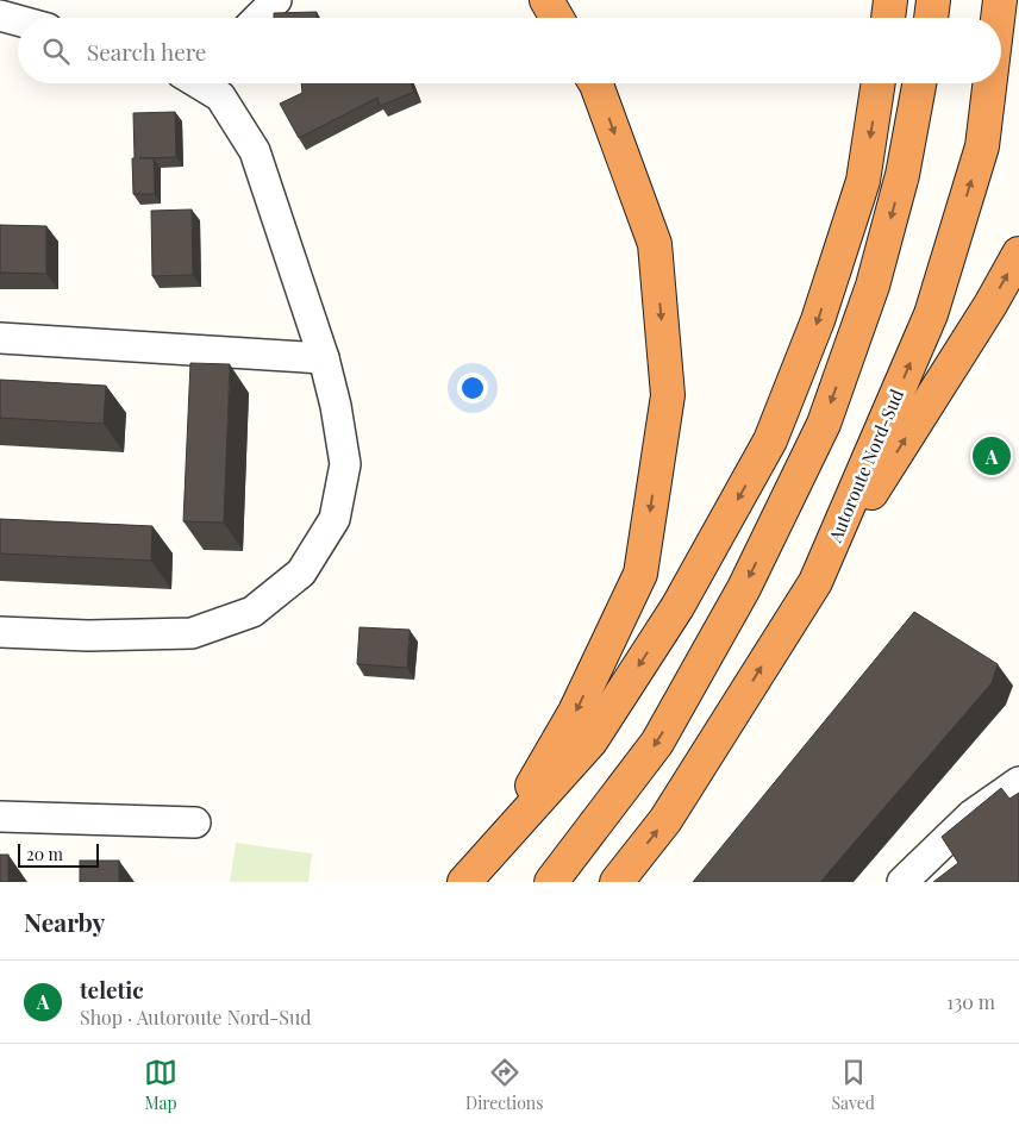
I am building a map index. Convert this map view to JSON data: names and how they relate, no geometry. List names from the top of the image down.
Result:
{
  "streets": {
    "highway": ["Autoroute Nord-Sud"]
  },
  "scale_bar": "20 m",
  "page": {
    "search": "Search here",
    "pins": "A",
    "scale": "20 m",
    "heading": "Nearby",
    "list": [
      {
        "mark": "A",
        "name": "teletic",
        "note": "Shop · Autoroute Nord-Sud",
        "value": "130 m"
      }
    ],
    "nav": ["Map", "Directions", "Saved"]
  }
}
